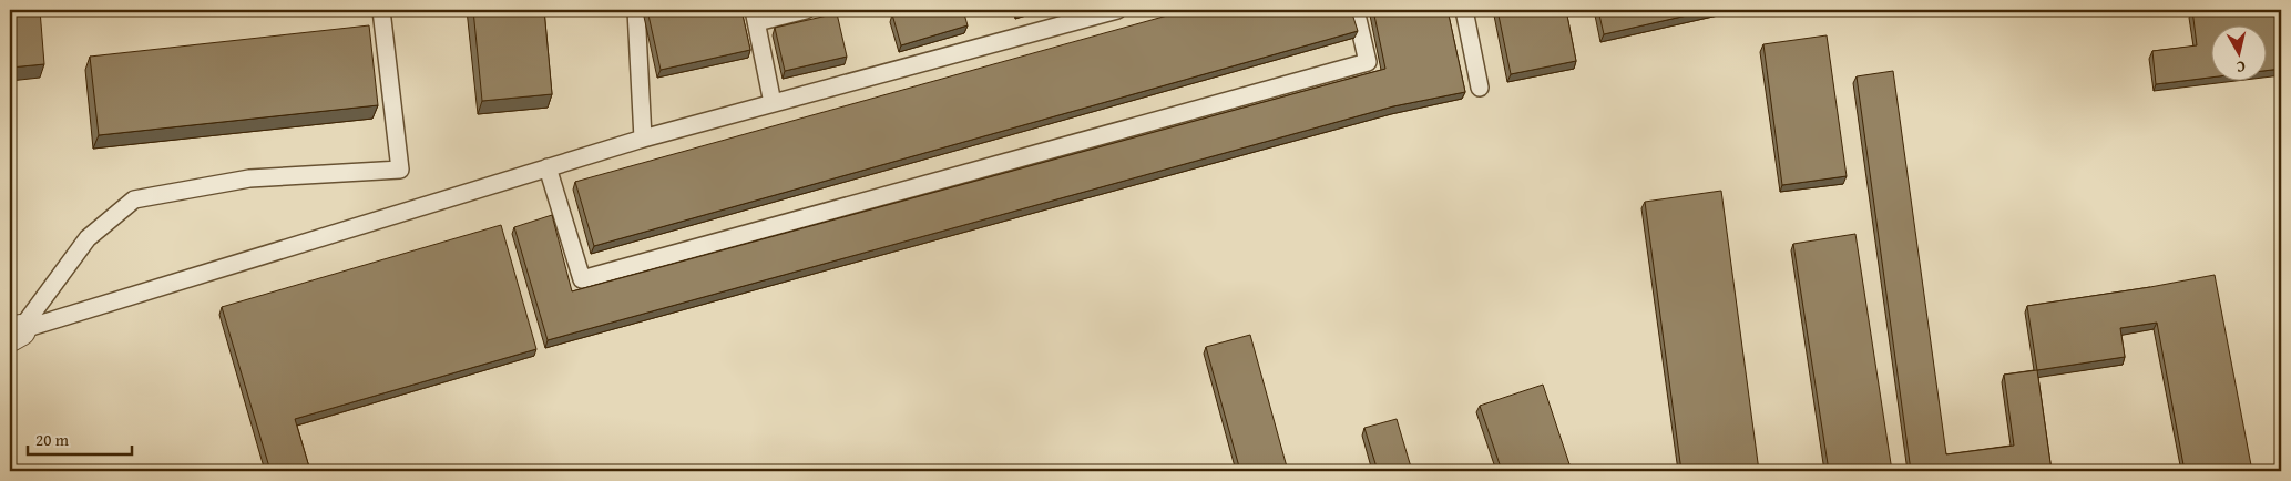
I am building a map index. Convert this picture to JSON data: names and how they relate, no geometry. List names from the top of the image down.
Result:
{
  "scale_bar": "20 m",
  "north": "bottom"
}
